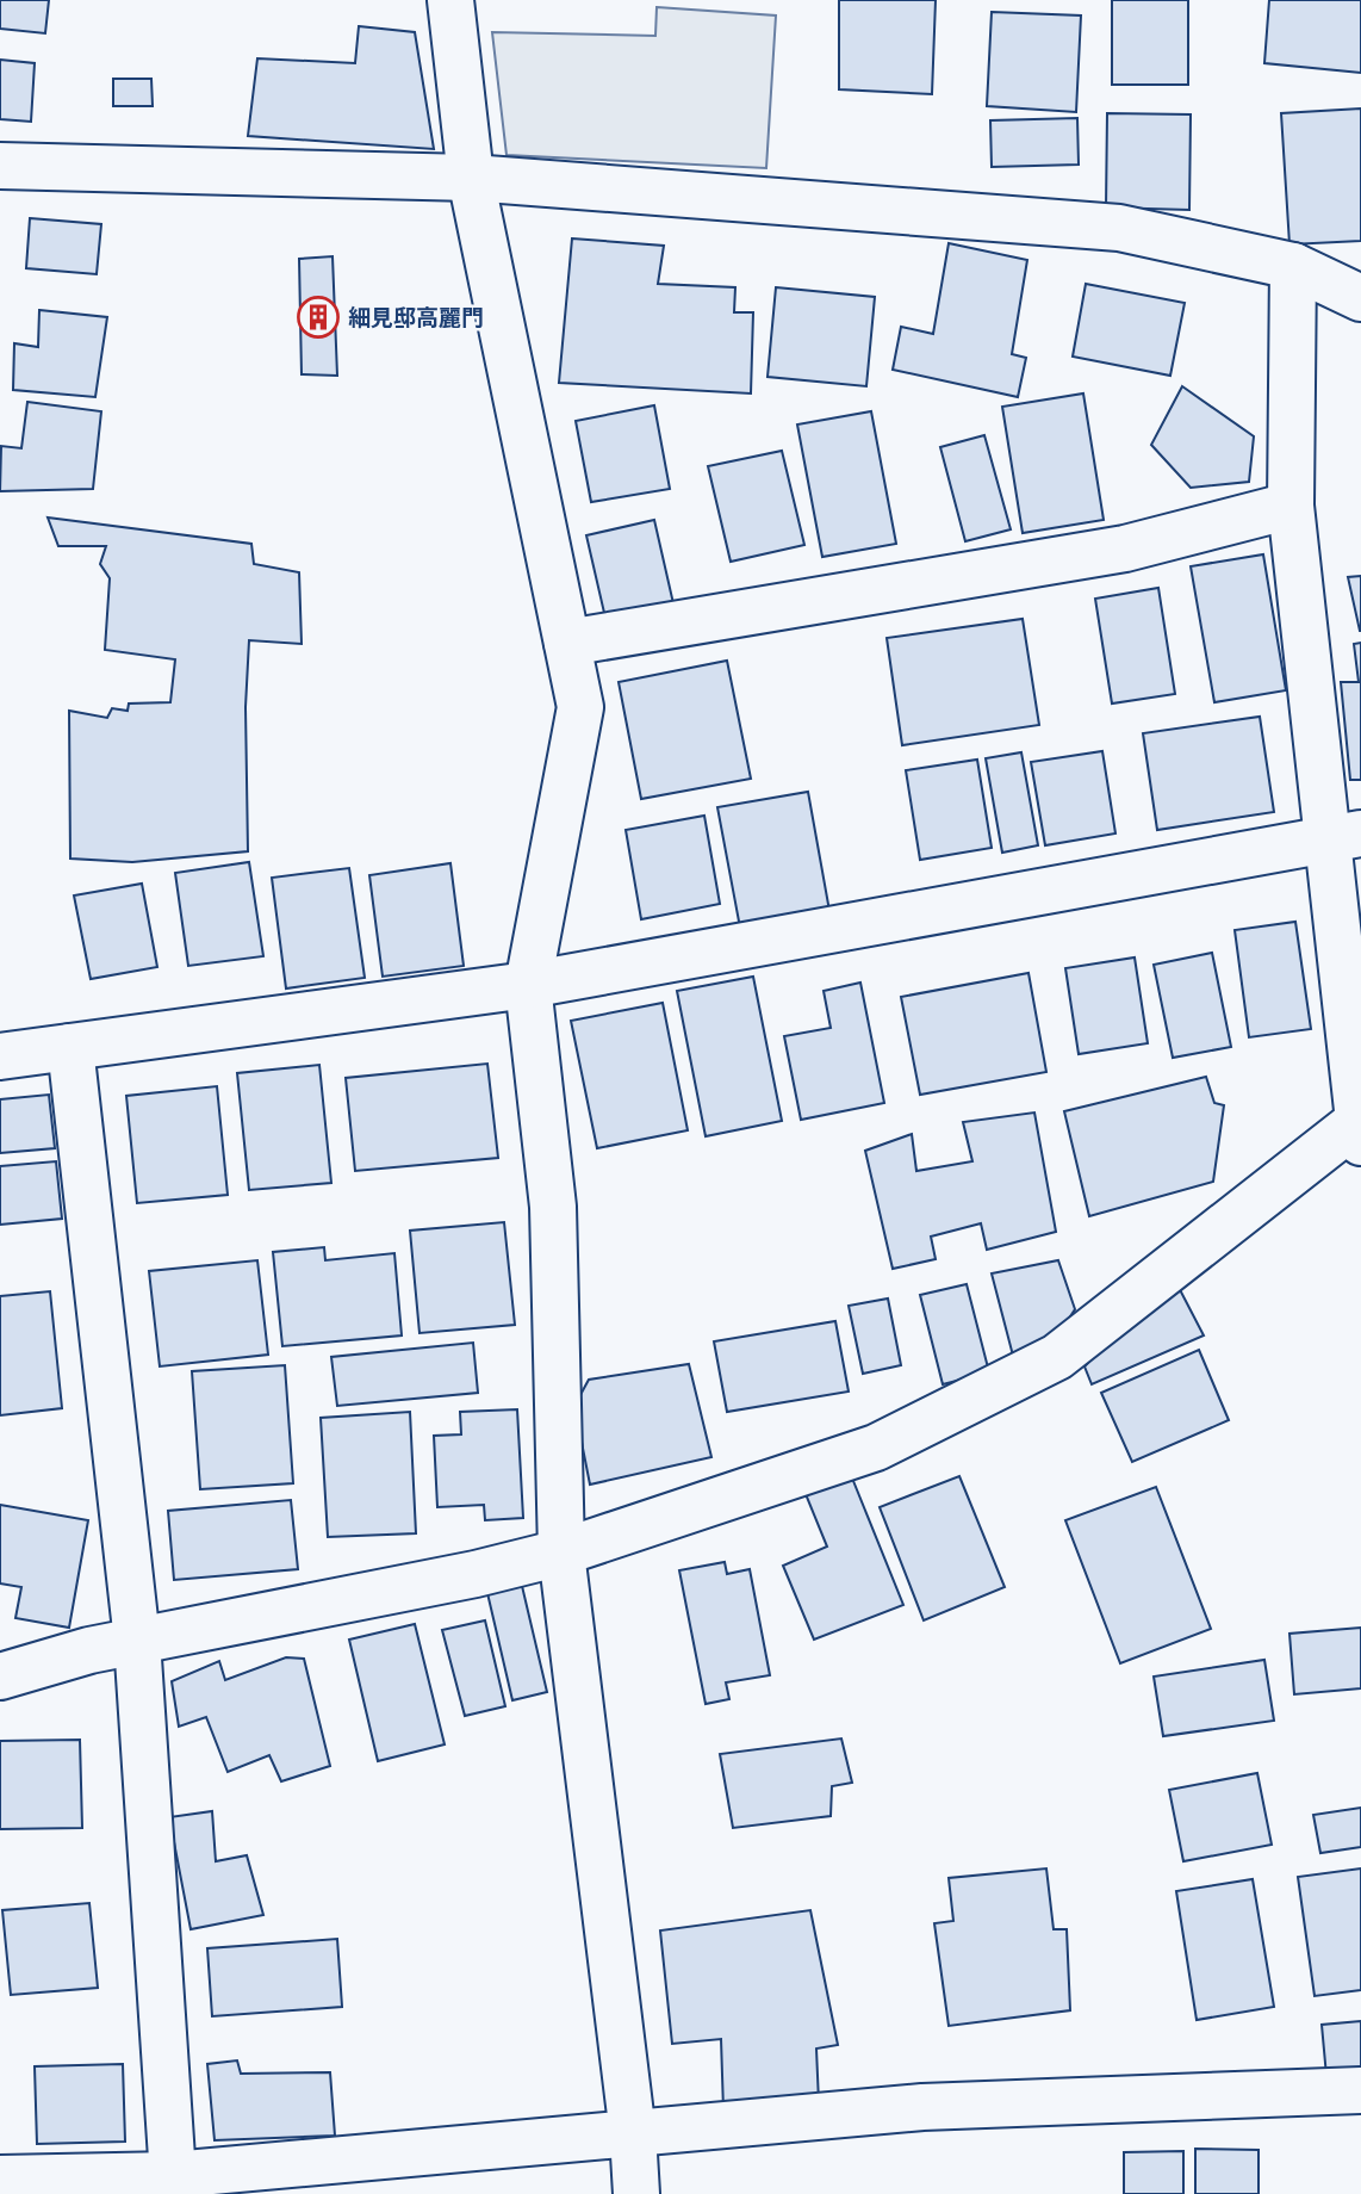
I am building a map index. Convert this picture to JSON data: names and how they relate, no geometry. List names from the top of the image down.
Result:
{
  "places": {
    "building": ["細見邸高麗門"]
  }
}
